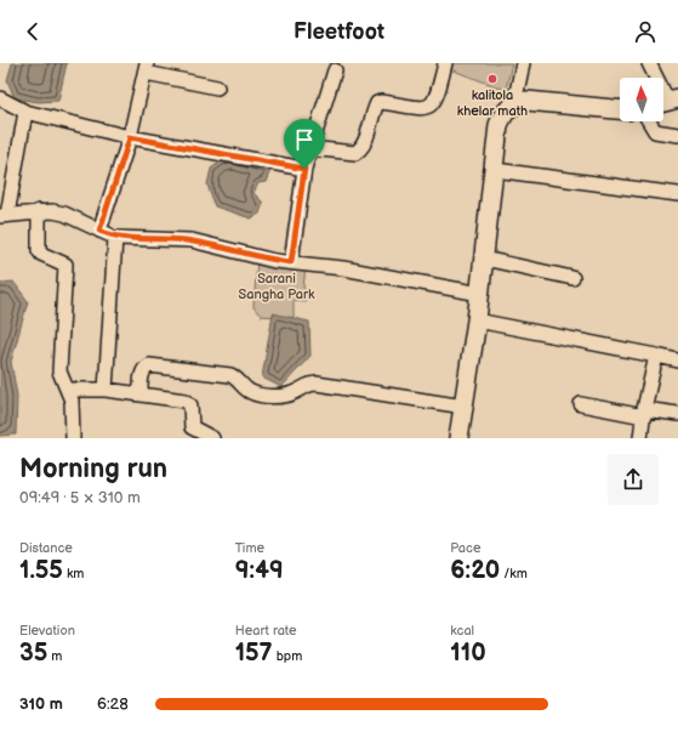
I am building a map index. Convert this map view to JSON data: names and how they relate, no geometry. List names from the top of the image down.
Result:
{
  "parks": ["Sarani Sangha Park"],
  "places": ["kalitola khelar math"],
  "north": "top",
  "page": {
    "header": "Fleetfoot",
    "heading": ["Morning run", "09:49 · 5 × 310 m"],
    "stats": [
      ["Distance", "1.55 km"],
      ["Time", "9:49"],
      ["Pace", "6:20 /km"],
      ["Elevation", "35 m"],
      ["Heart rate", "157 bpm"],
      ["kcal", "110"]
    ],
    "list": [
      {
        "name": "310 m",
        "note": "6:28"
      }
    ]
  }
}
